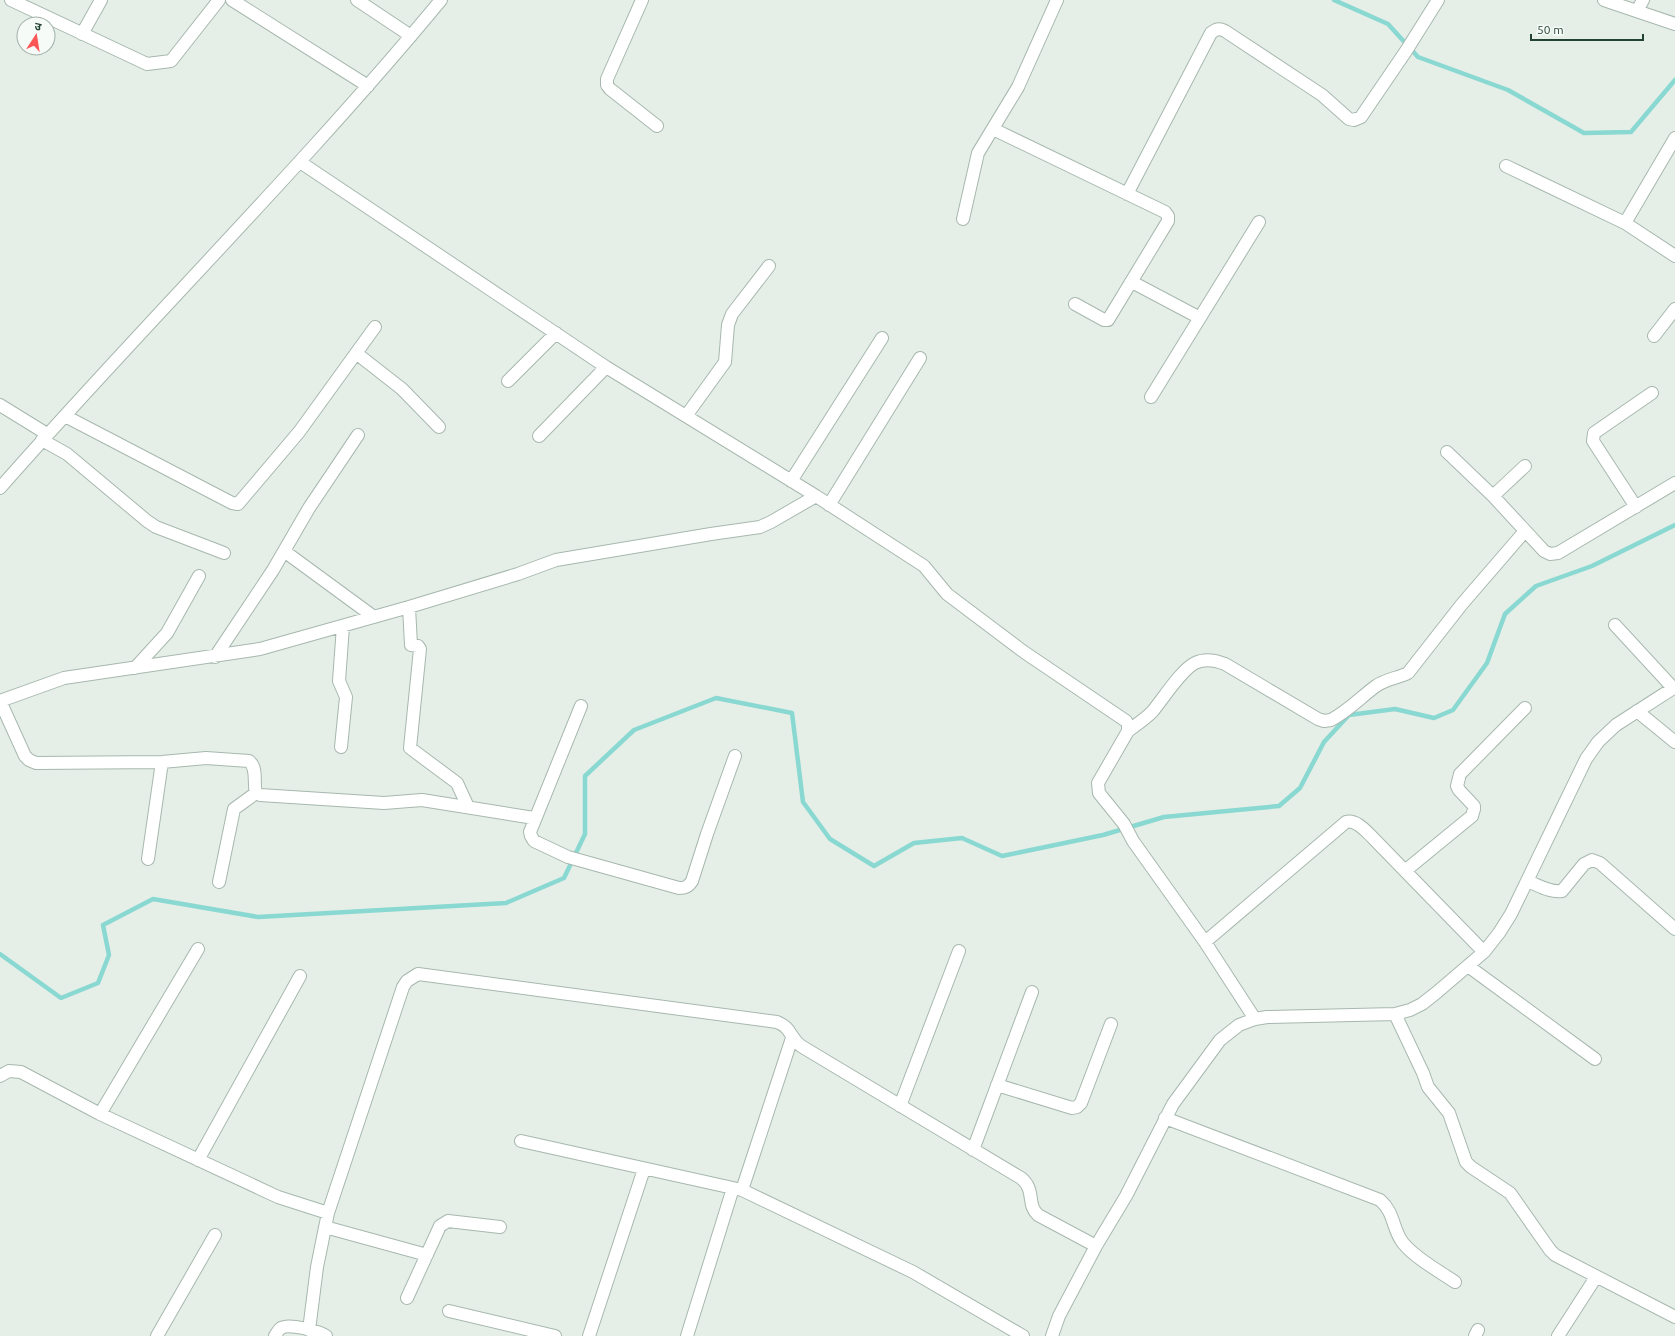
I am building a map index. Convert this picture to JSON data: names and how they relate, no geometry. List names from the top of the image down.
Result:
{
  "scale_bar": "50 m",
  "north": "top"
}
